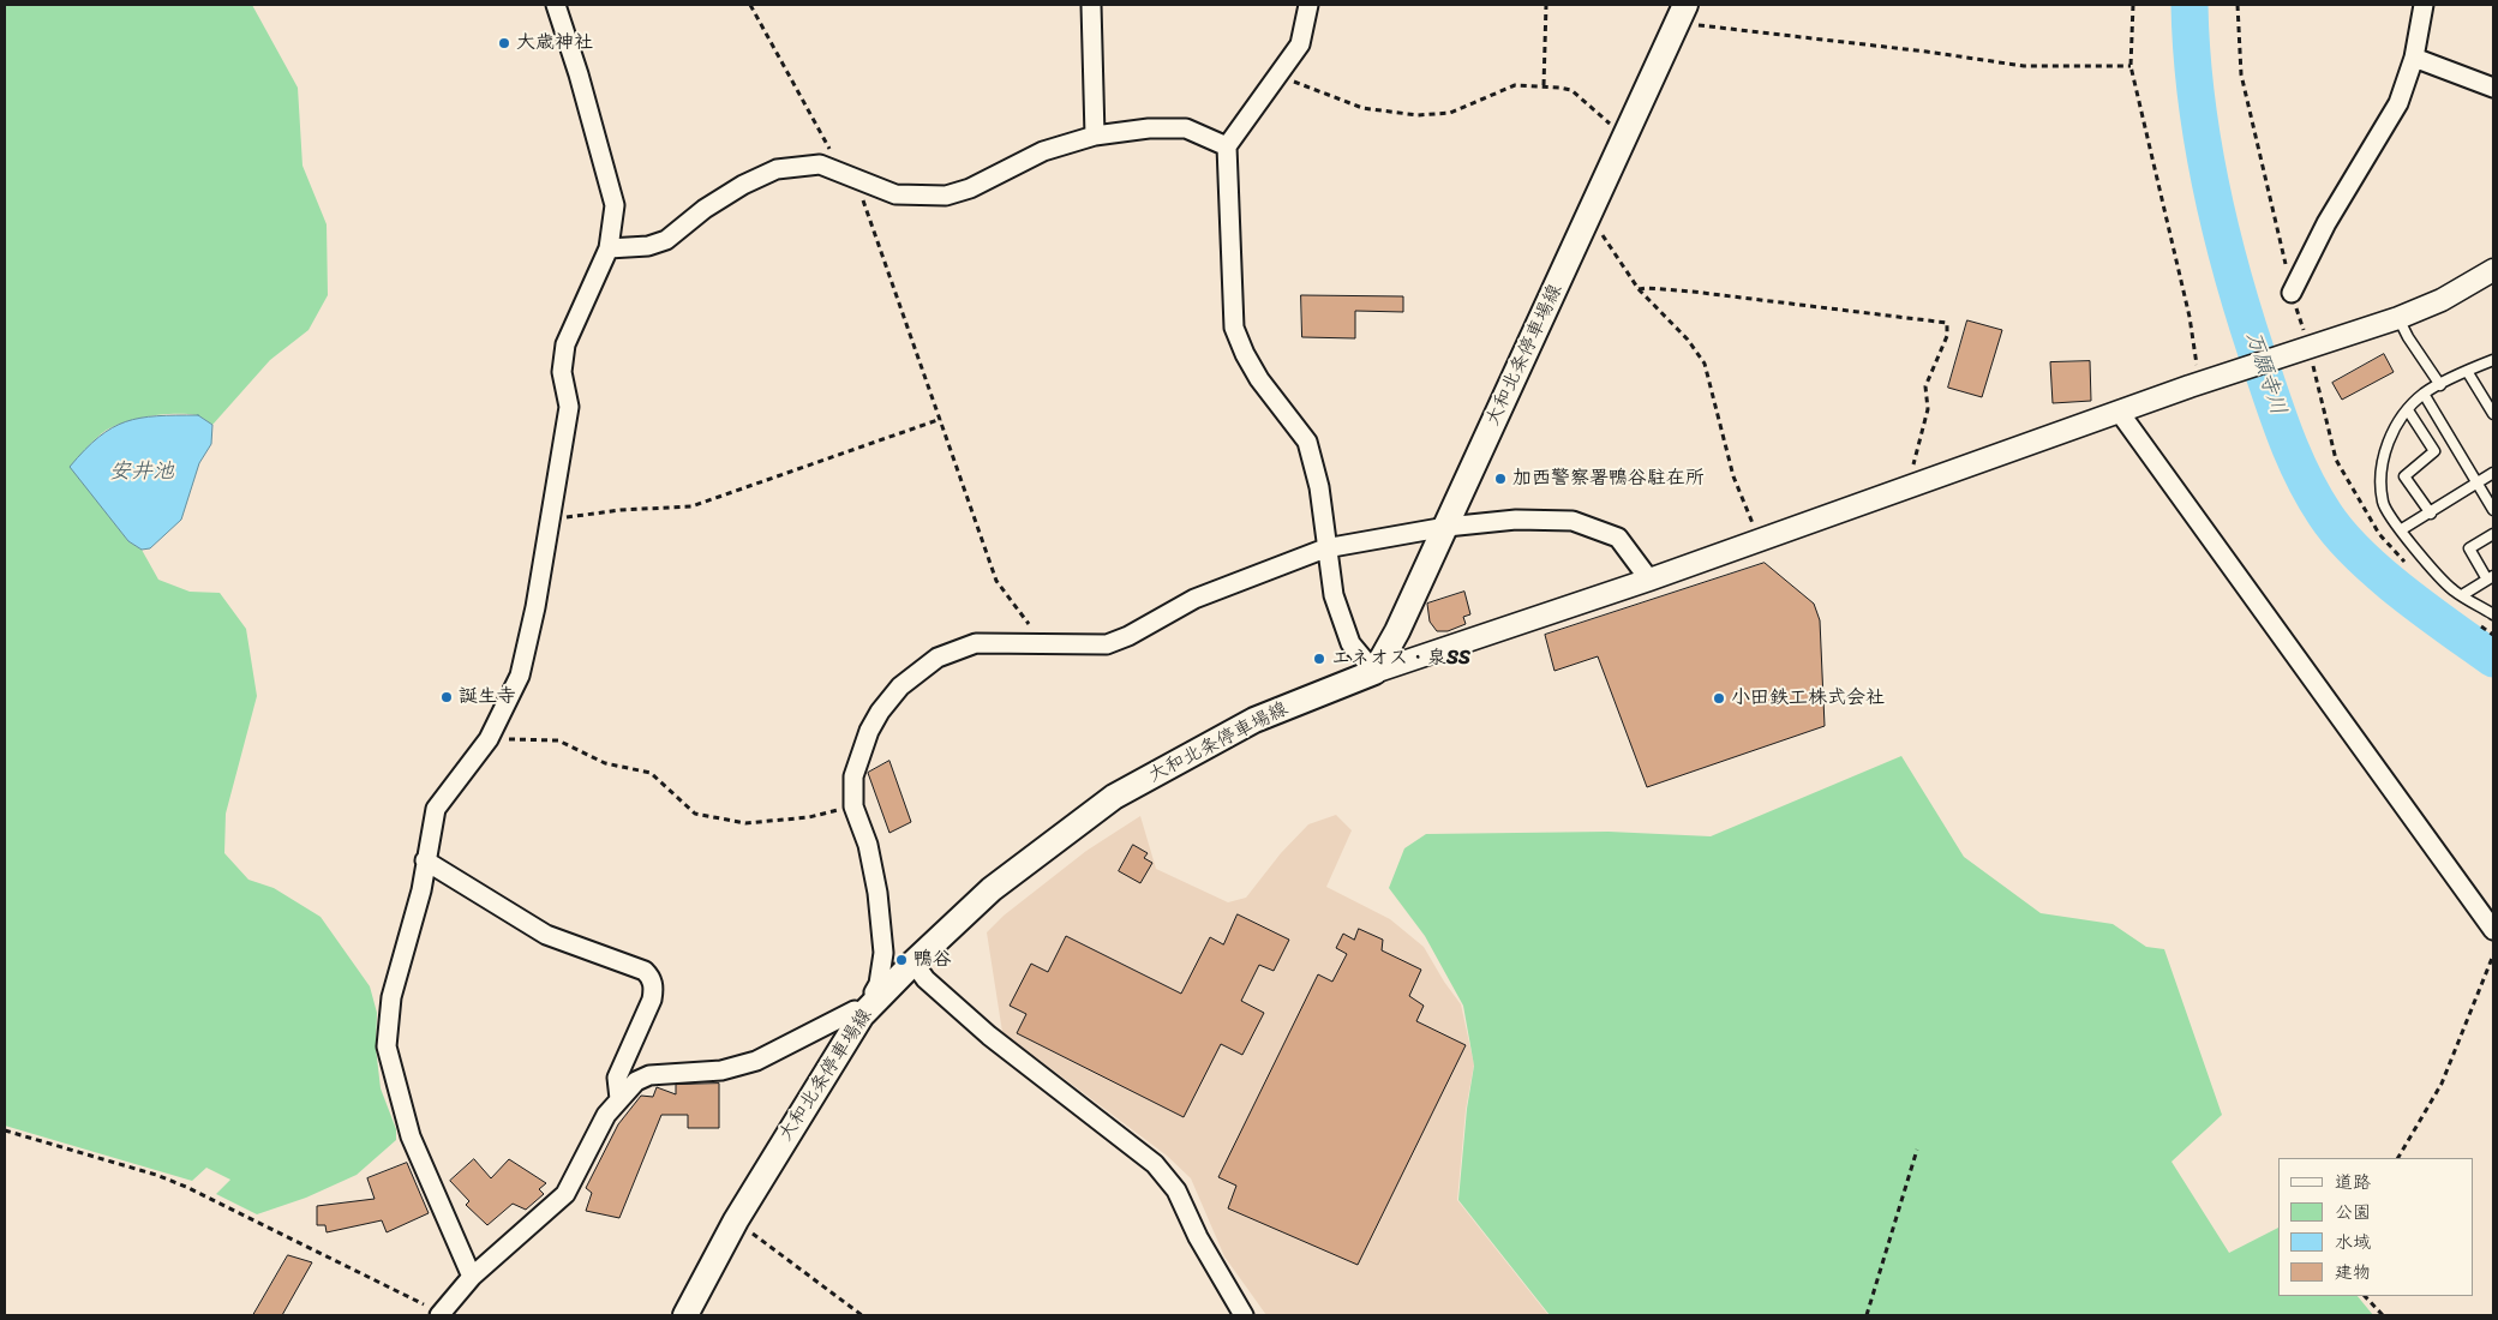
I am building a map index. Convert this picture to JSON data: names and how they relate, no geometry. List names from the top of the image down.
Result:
{
  "streets": {
    "main road": ["大和北条停車場線"]
  },
  "water": ["万願寺川", "安井池"],
  "places": [
    "大歳神社",
    "加西警察署鴨谷駐在所",
    "エネオス・泉SS",
    "誕生寺",
    "小田鉄工株式会社",
    "鴨谷"
  ],
  "legend": [
    "道路",
    "公園",
    "水域",
    "建物"
  ]
}
